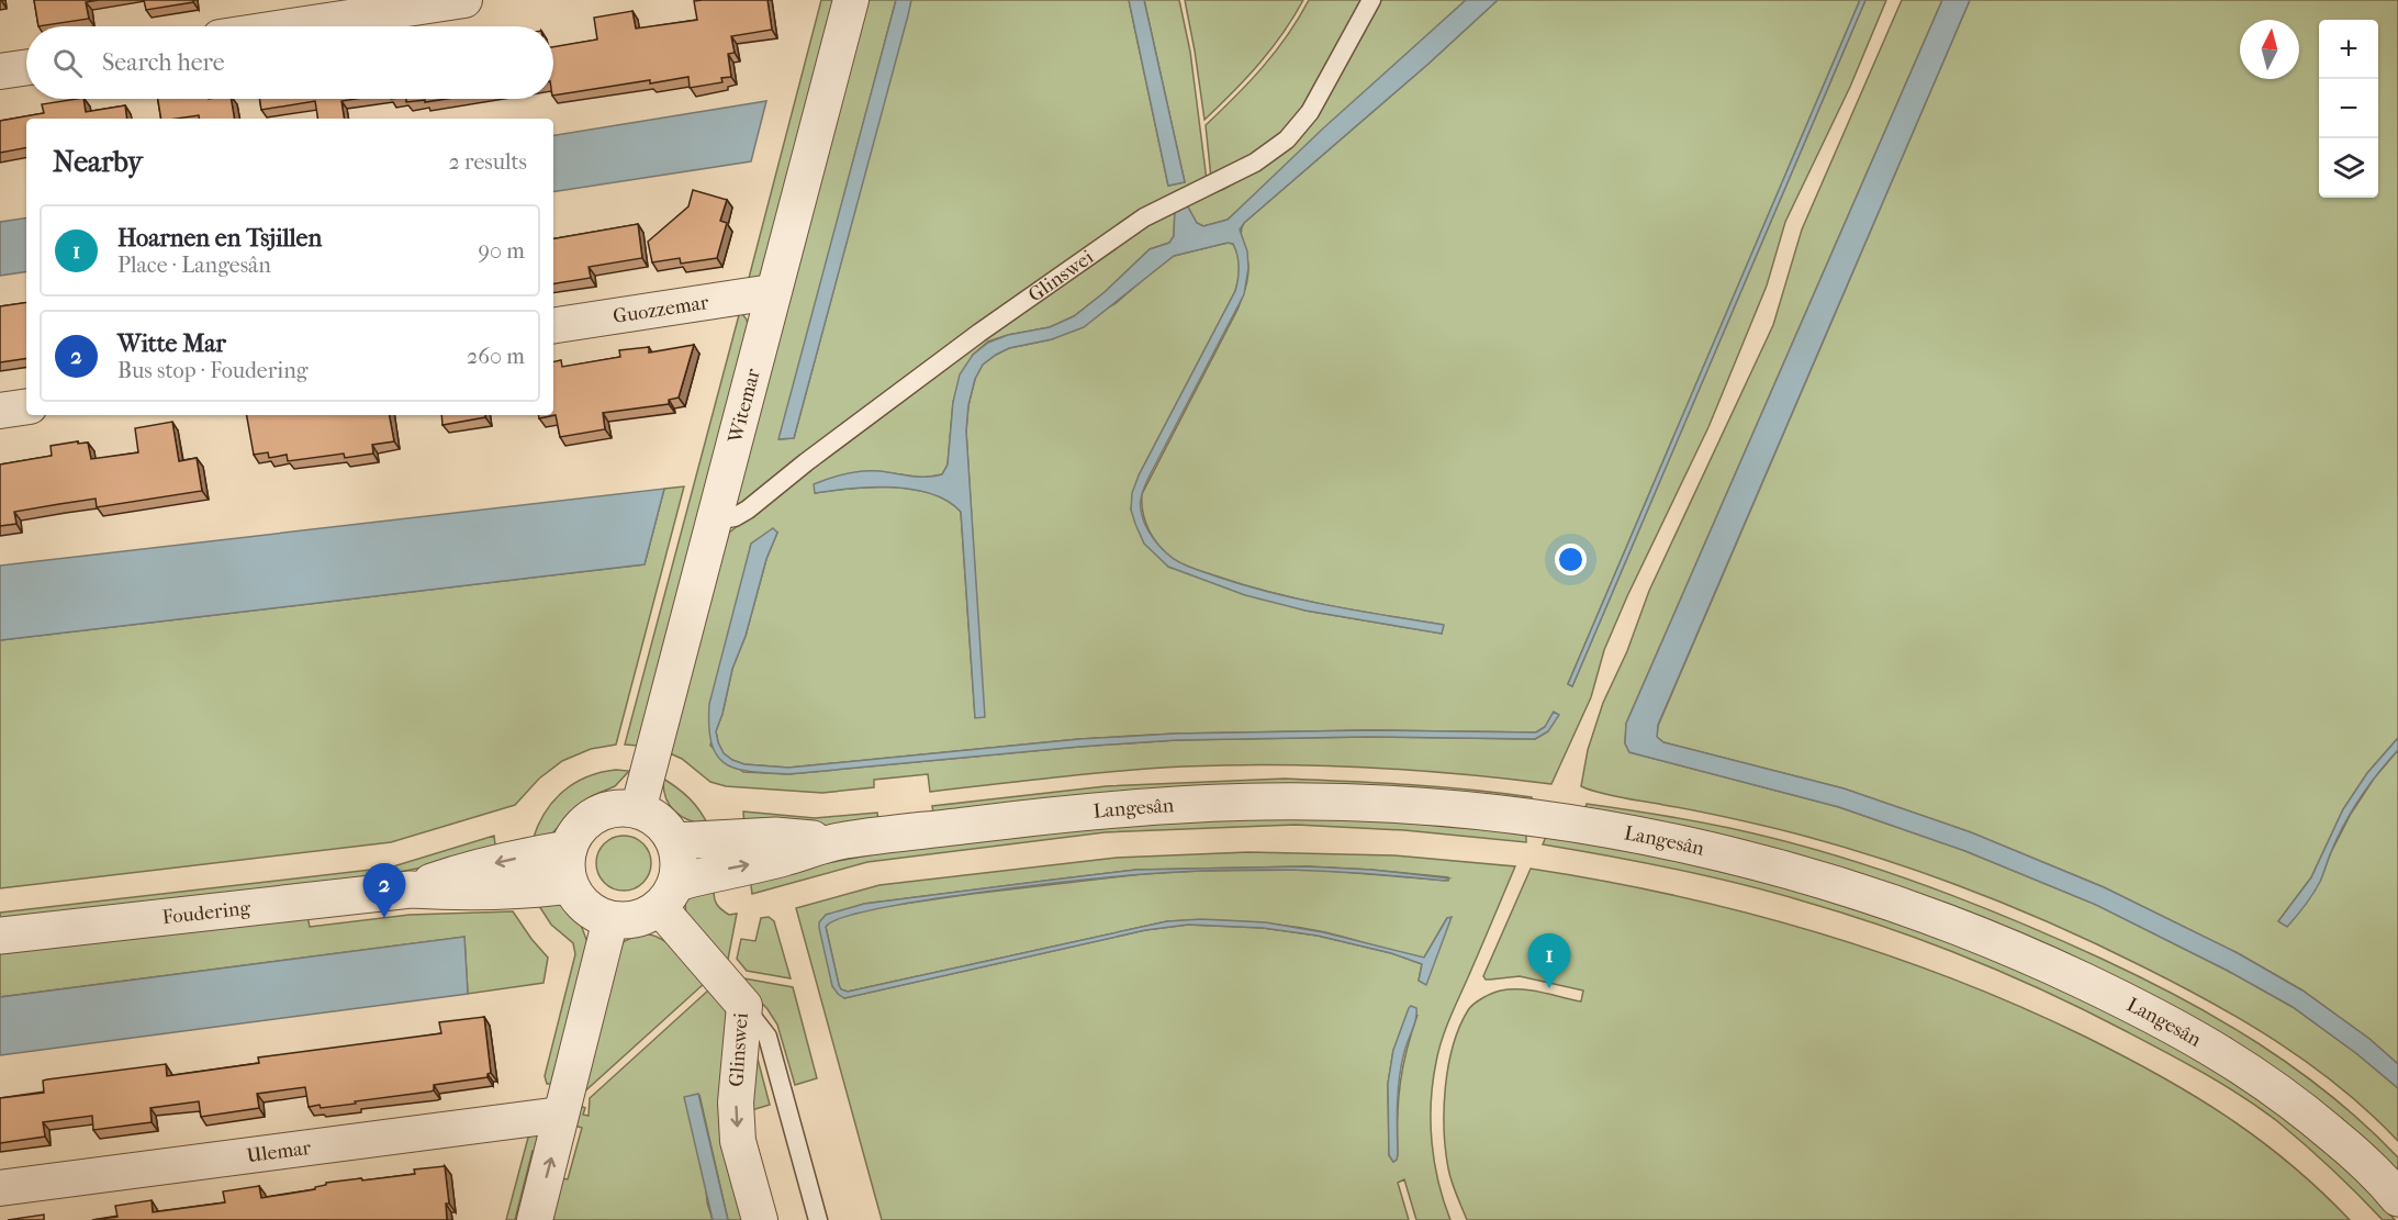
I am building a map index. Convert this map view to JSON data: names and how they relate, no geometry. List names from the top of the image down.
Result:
{
  "streets": {
    "street": [
      "Glinswei",
      "Guozzemar",
      "Witemar",
      "Langesân",
      "Foudering",
      "Ulemar"
    ]
  },
  "crossings": [
    ["Glinswei", "Witemar"],
    ["Glinswei", "Langesân"],
    ["Glinswei", "Foudering"],
    ["Guozzemar", "Witemar"],
    ["Witemar", "Langesân"],
    ["Witemar", "Foudering"],
    ["Langesân", "Foudering"]
  ],
  "north": "top",
  "page": {
    "map_buttons": ["+", "−"],
    "search": "Search here",
    "heading": ["Nearby", "2 results"],
    "list": [
      {
        "mark": "1",
        "name": "Hoarnen en Tsjillen",
        "note": "Place · Langesân",
        "value": "90 m"
      },
      {
        "mark": "2",
        "name": "Witte Mar",
        "note": "Bus stop · Foudering",
        "value": "260 m"
      }
    ],
    "pins": ["2", "1"]
  }
}
